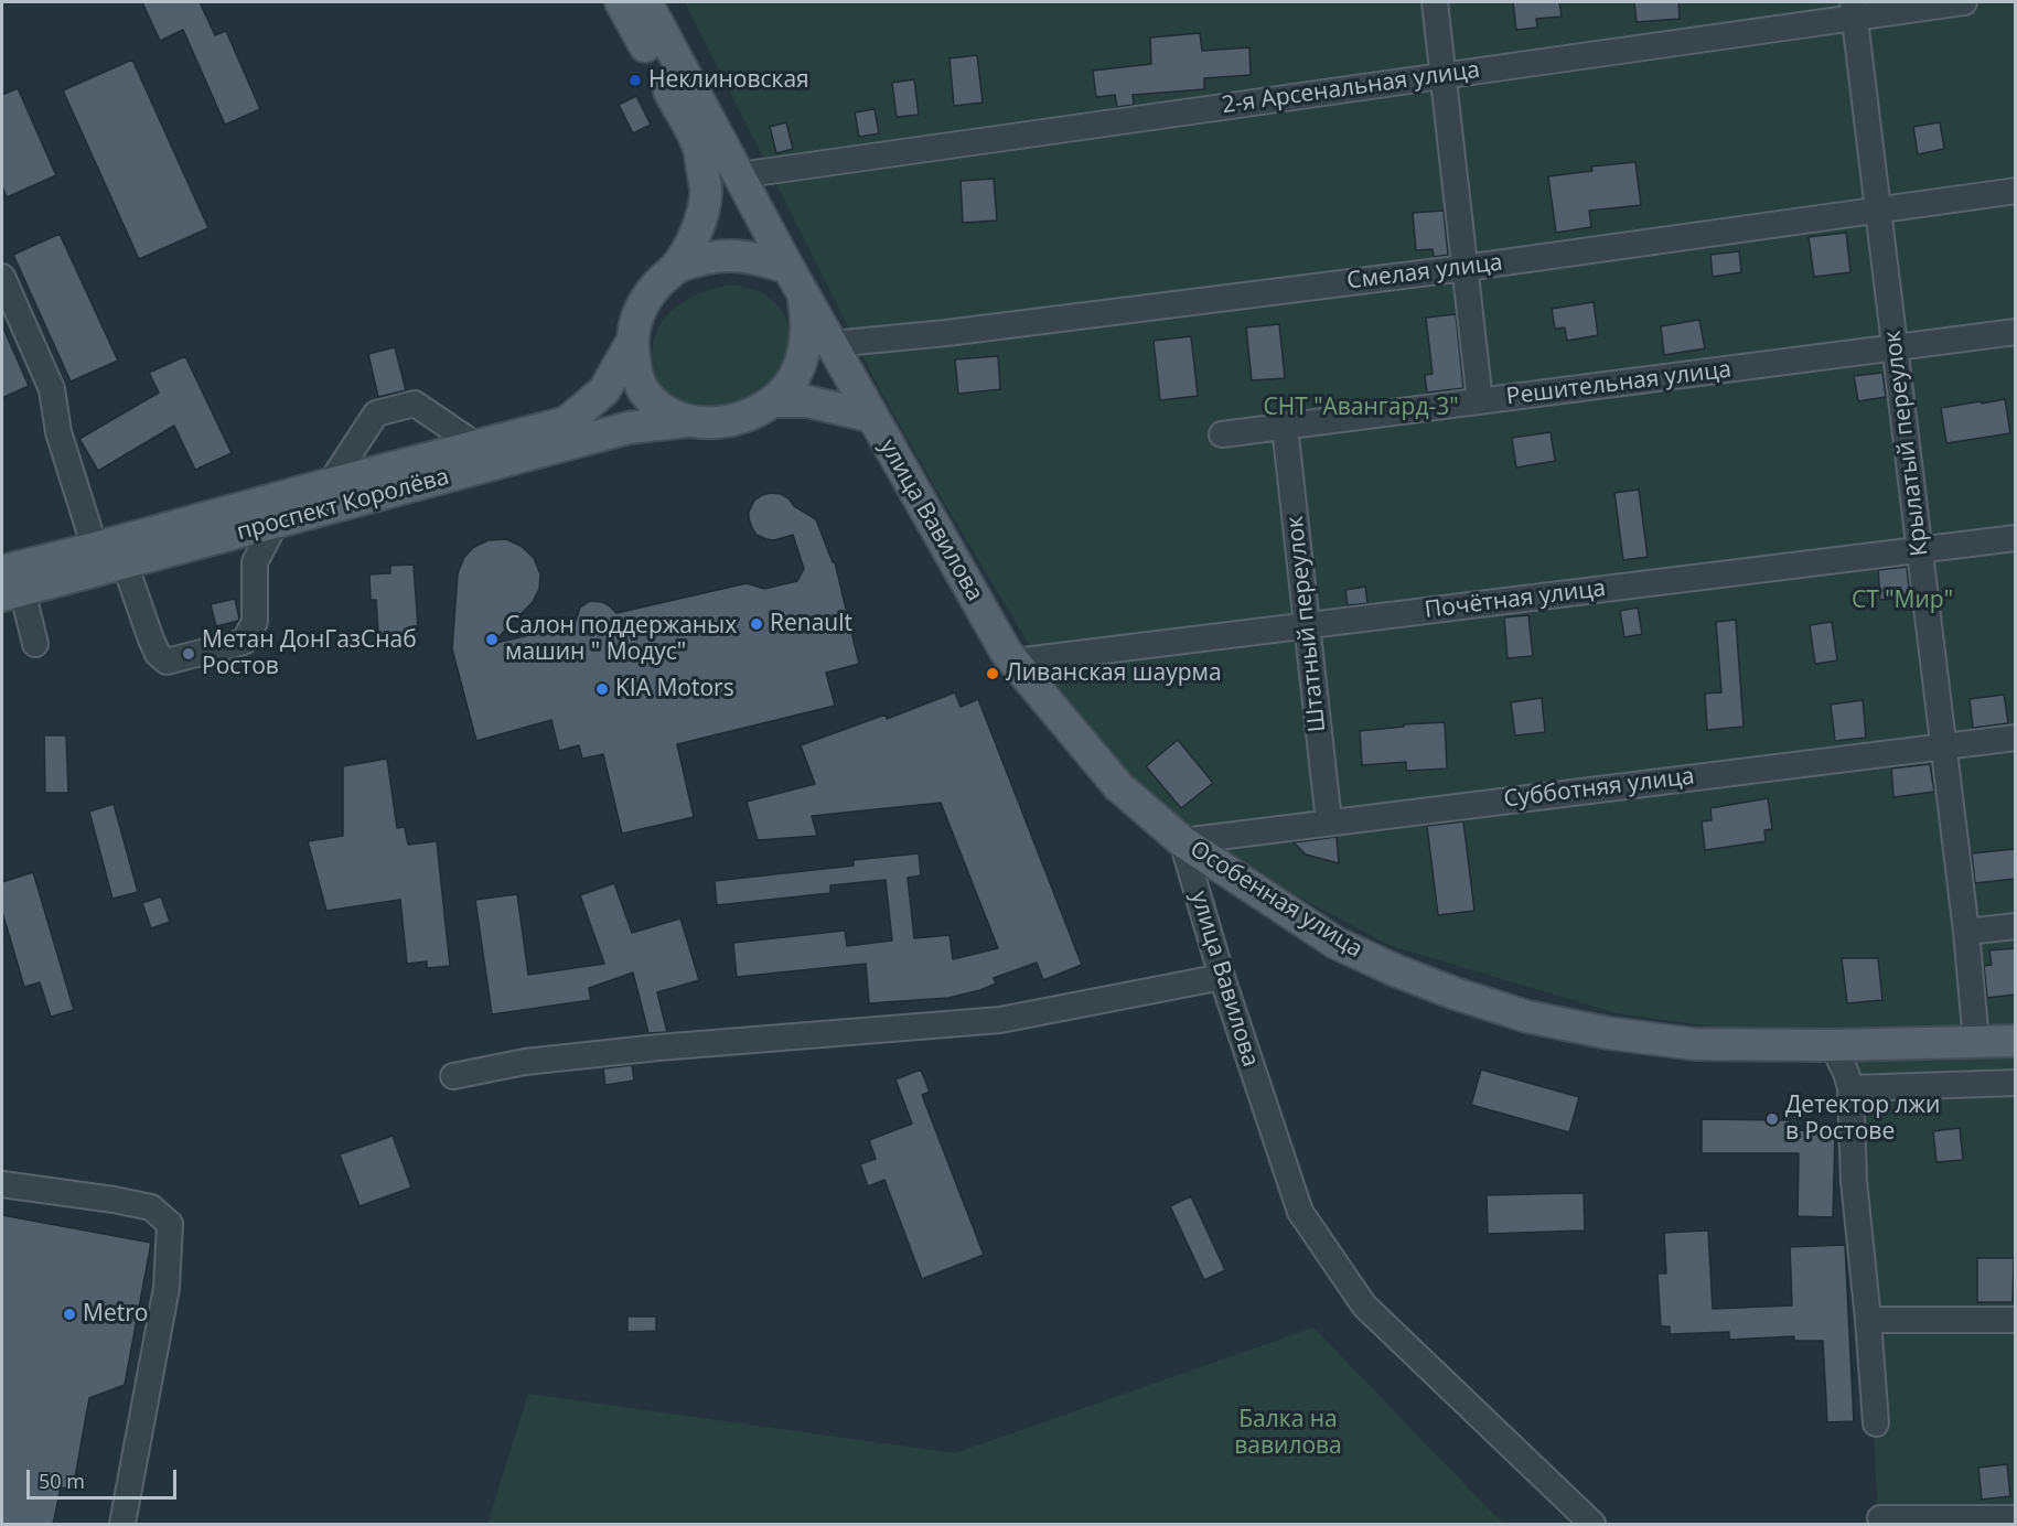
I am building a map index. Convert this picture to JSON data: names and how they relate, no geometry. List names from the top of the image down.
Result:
{
  "streets": {
    "main road": ["проспект Королёва", "улица Вавилова", "Особенная улица"],
    "street": [
      "2-я Арсенальная улица",
      "Смелая улица",
      "Решительная улица",
      "Крылатый переулок",
      "Почётная улица",
      "Штатный переулок",
      "Субботняя улица"
    ]
  },
  "crossings": [
    ["2-я Арсенальная улица", "Крылатый переулок"],
    ["2-я Арсенальная улица", "улица Вавилова"],
    ["Смелая улица", "Крылатый переулок"],
    ["Смелая улица", "улица Вавилова"],
    ["Решительная улица", "Крылатый переулок"],
    ["Решительная улица", "Штатный переулок"],
    ["Крылатый переулок", "Почётная улица"],
    ["Крылатый переулок", "Субботняя улица"],
    ["Крылатый переулок", "Особенная улица"],
    ["проспект Королёва", "улица Вавилова"],
    ["улица Вавилова", "Почётная улица"],
    ["улица Вавилова", "Субботняя улица"],
    ["улица Вавилова", "Особенная улица"],
    ["Почётная улица", "Штатный переулок"],
    ["Штатный переулок", "Субботняя улица"],
    ["Субботняя улица", "Особенная улица"]
  ],
  "parks": ["СНТ \"Авангард-3\"", "СТ \"Мир\"", "Балка на вавилова"],
  "places": [
    "Неклиновская",
    "Renault",
    "Салон поддержаных машин \" Модус\"",
    "Метан ДонГазСнаб Ростов",
    "Ливанская шаурма",
    "KIA Motors",
    "Детектор лжи в Ростове",
    "Metro"
  ],
  "scale_bar": "50 m"
}
